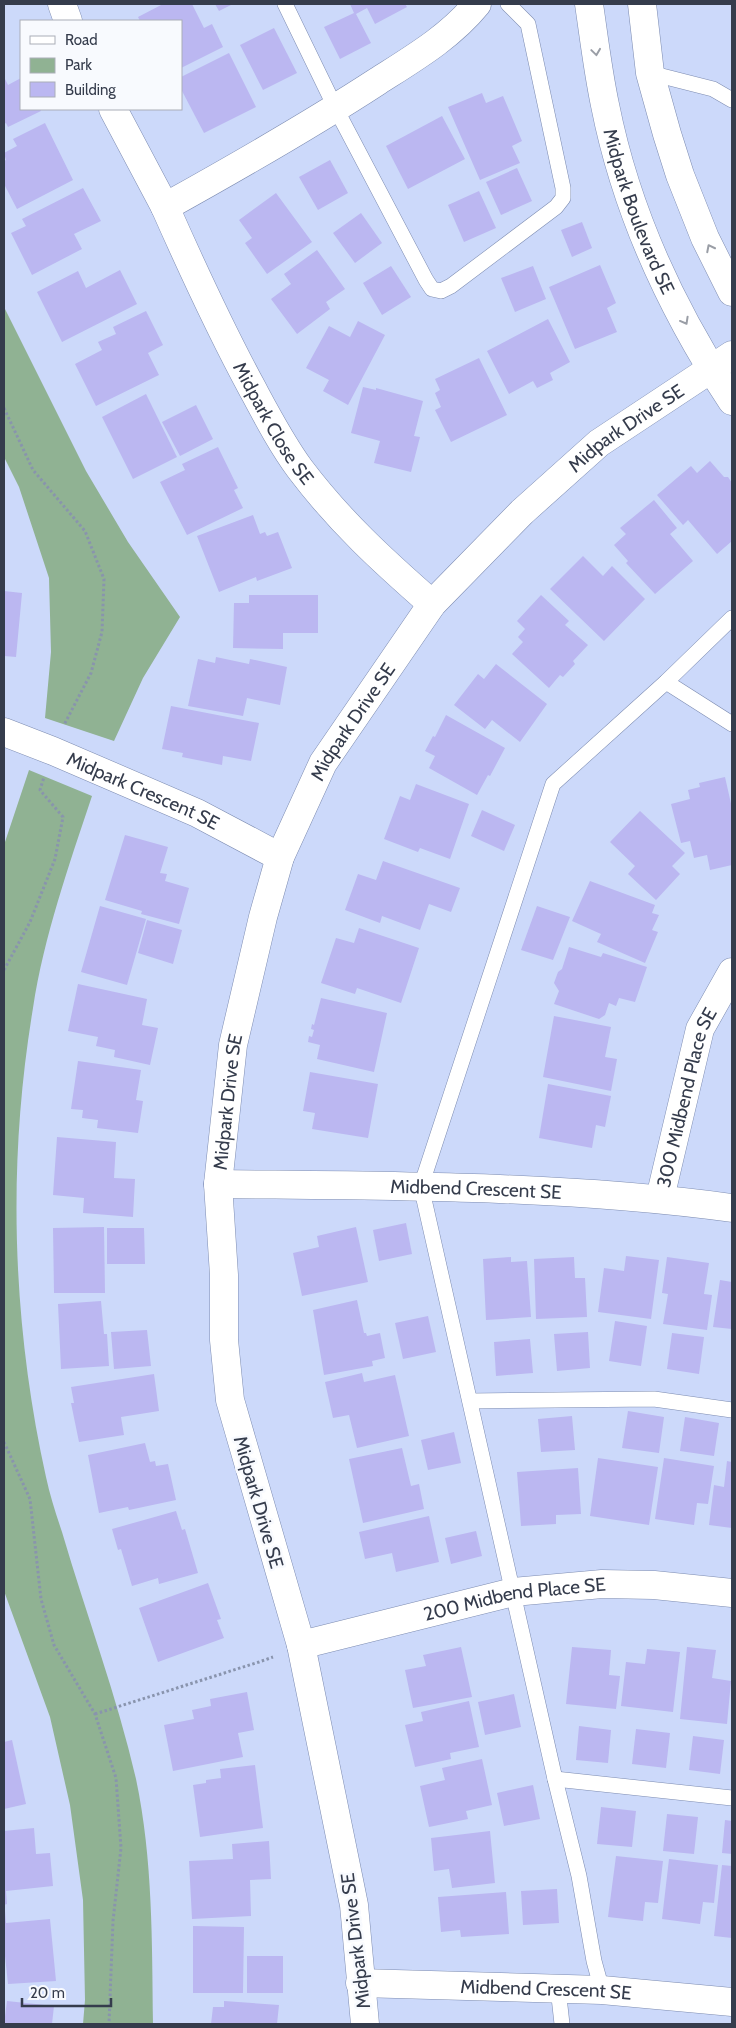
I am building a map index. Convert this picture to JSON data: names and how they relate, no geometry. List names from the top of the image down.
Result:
{
  "streets": {
    "street": [
      "Midpark Boulevard SE",
      "Midpark Close SE",
      "Midpark Drive SE",
      "Midpark Crescent SE",
      "300 Midbend Place SE",
      "Midbend Crescent SE",
      "200 Midbend Place SE"
    ]
  },
  "crossings": [
    ["Midpark Boulevard SE", "Midpark Drive SE"],
    ["Midpark Close SE", "Midpark Drive SE"],
    ["Midpark Drive SE", "Midpark Crescent SE"],
    ["Midpark Drive SE", "Midbend Crescent SE"],
    ["Midpark Drive SE", "200 Midbend Place SE"],
    ["300 Midbend Place SE", "Midbend Crescent SE"]
  ],
  "legend": ["Road", "Park", "Building"],
  "scale_bar": "20 m"
}
